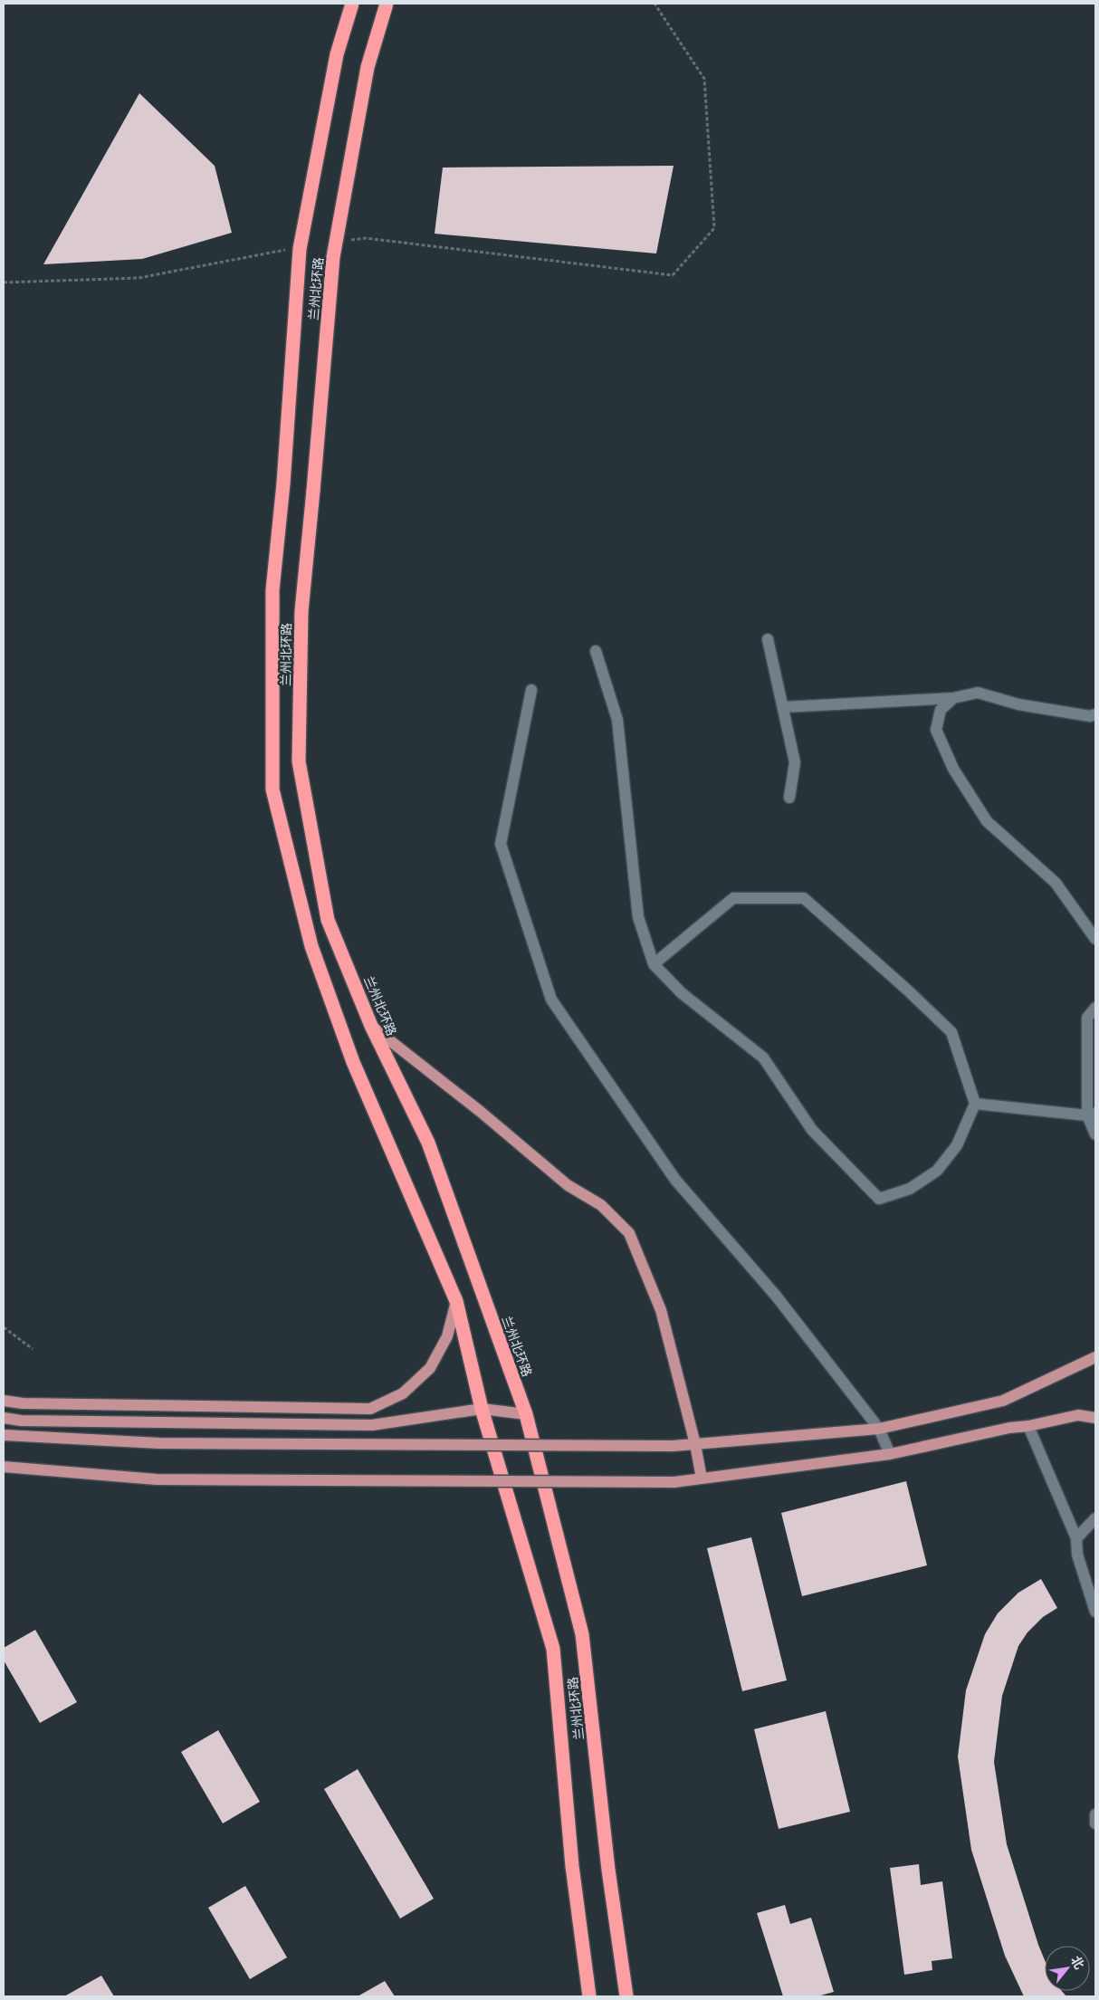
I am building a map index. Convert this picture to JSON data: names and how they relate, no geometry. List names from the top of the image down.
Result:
{
  "streets": {
    "highway": ["兰州北环路"]
  },
  "north": "top right"
}
